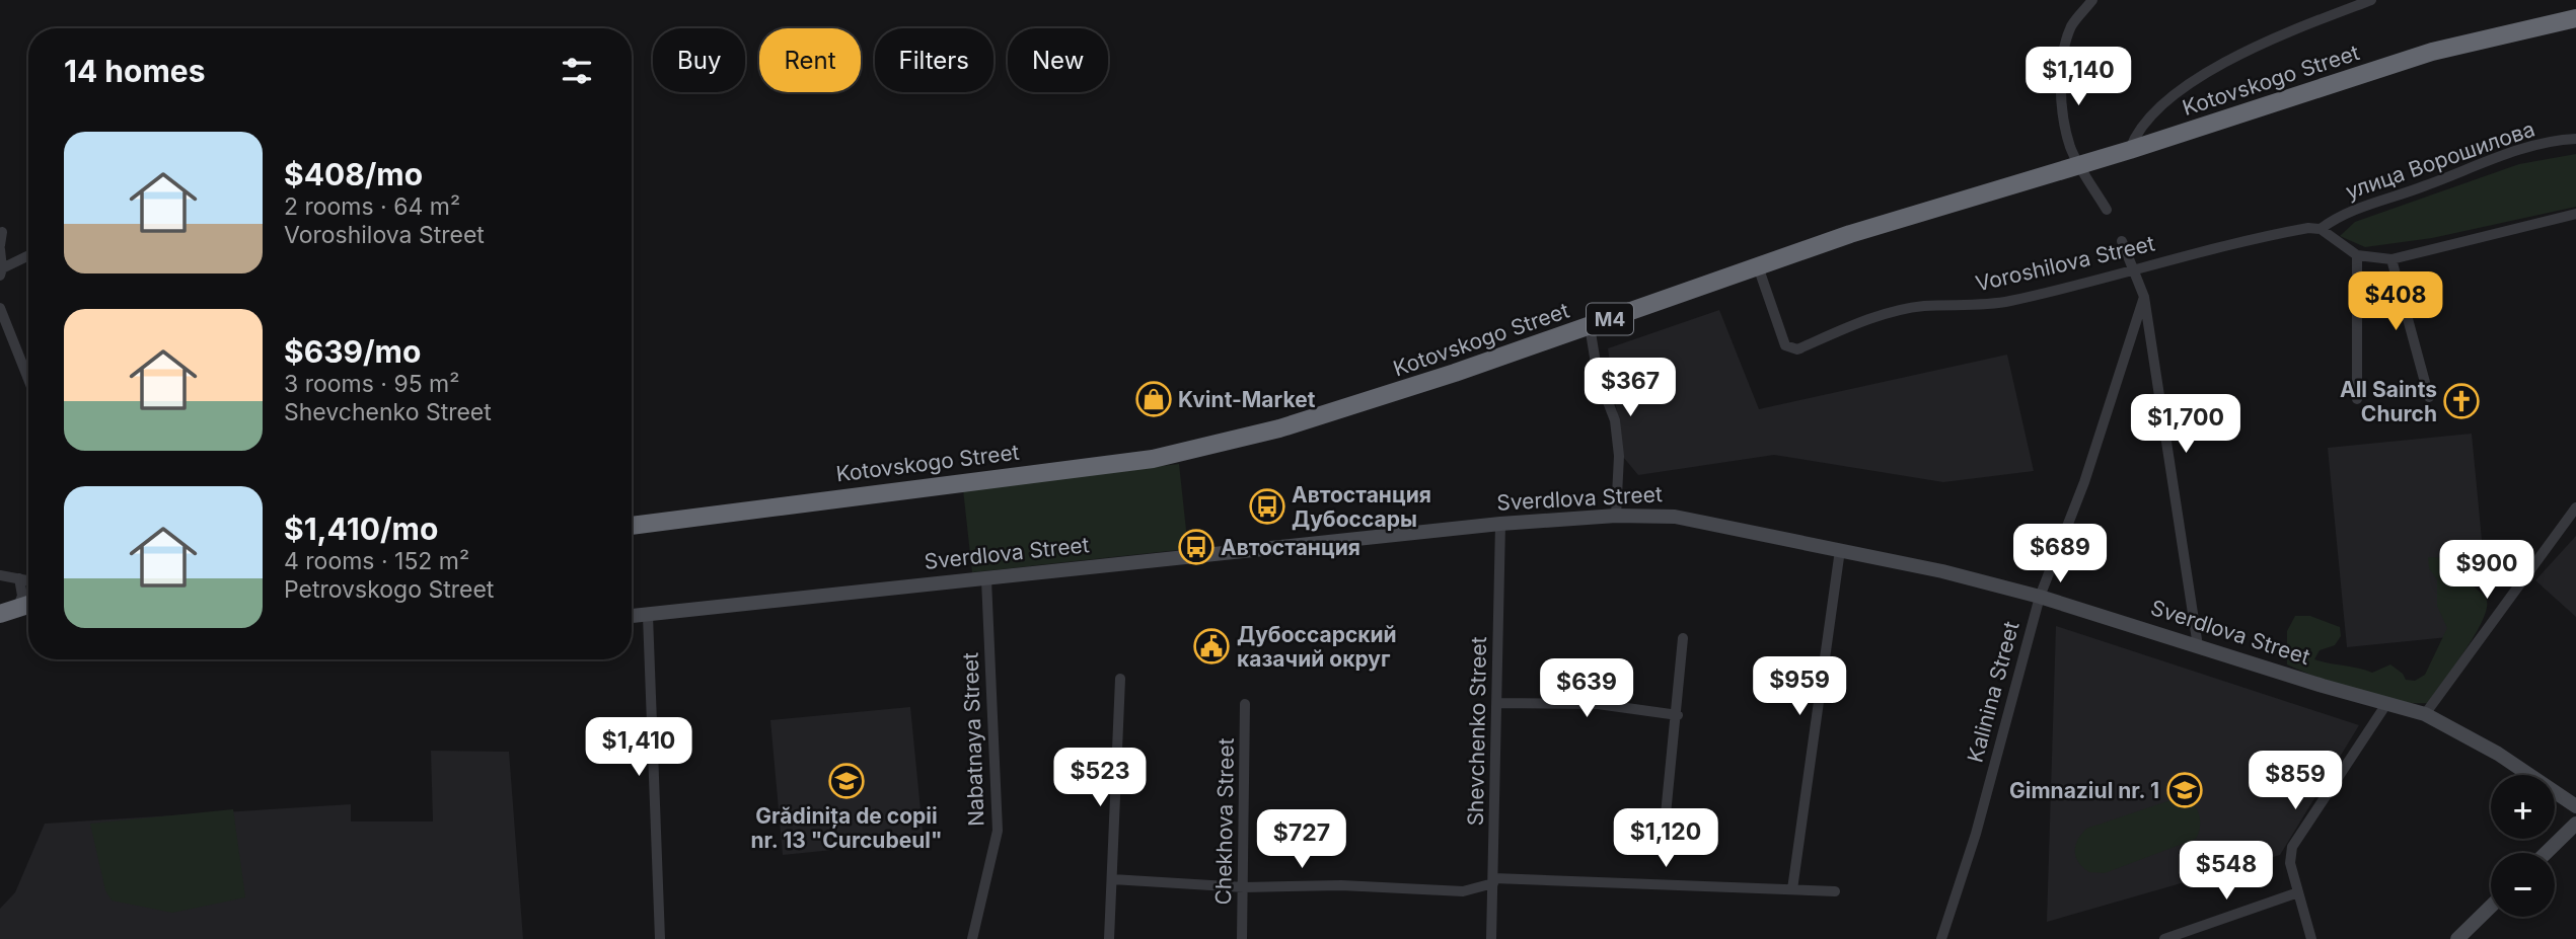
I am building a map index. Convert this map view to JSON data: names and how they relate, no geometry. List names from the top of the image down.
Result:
{
  "streets": {
    "highway": ["Kotovskogo Street", "M4"],
    "street": [
      "улица Ворошилова",
      "Voroshilova Street",
      "Sverdlova Street",
      "Kalinina Street",
      "Shevchenko Street",
      "Nabatnaya Street",
      "Chekhova Street"
    ]
  },
  "crossings": [
    ["Kotovskogo Street", "Voroshilova Street"],
    ["улица Ворошилова", "Voroshilova Street"],
    ["Sverdlova Street", "Kalinina Street"],
    ["Sverdlova Street", "Shevchenko Street"],
    ["Sverdlova Street", "Nabatnaya Street"]
  ],
  "places": {
    "shop": ["Kvint-Market"],
    "church": ["All Saints Church"],
    "bus stop": ["Автостанция Дубоссары", "Автостанция"],
    "public building": ["Дубоссарский казачий округ"],
    "school or university": ["Grădinița de copii nr. 13 \"Curcubeul\"", "Gimnaziul nr. 1"]
  },
  "page": {
    "chip": [
      "Buy",
      "Rent",
      "Filters",
      "New"
    ],
    "heading": "14 homes",
    "price": [
      "$1,140",
      "$408",
      "$367",
      "$1,700",
      "$689",
      "$900",
      "$959",
      "$639",
      "$1,410",
      "$523",
      "$859",
      "$1,120",
      "$727",
      "$548"
    ],
    "list": [
      {
        "name": "$408/mo",
        "note": "2 rooms · 64 m² · Voroshilova Street"
      },
      {
        "name": "$639/mo",
        "note": "3 rooms · 95 m² · Shevchenko Street"
      },
      {
        "name": "$1,410/mo",
        "note": "4 rooms · 152 m² · Petrovskogo Street"
      }
    ],
    "map_buttons": ["+", "−"]
  }
}
